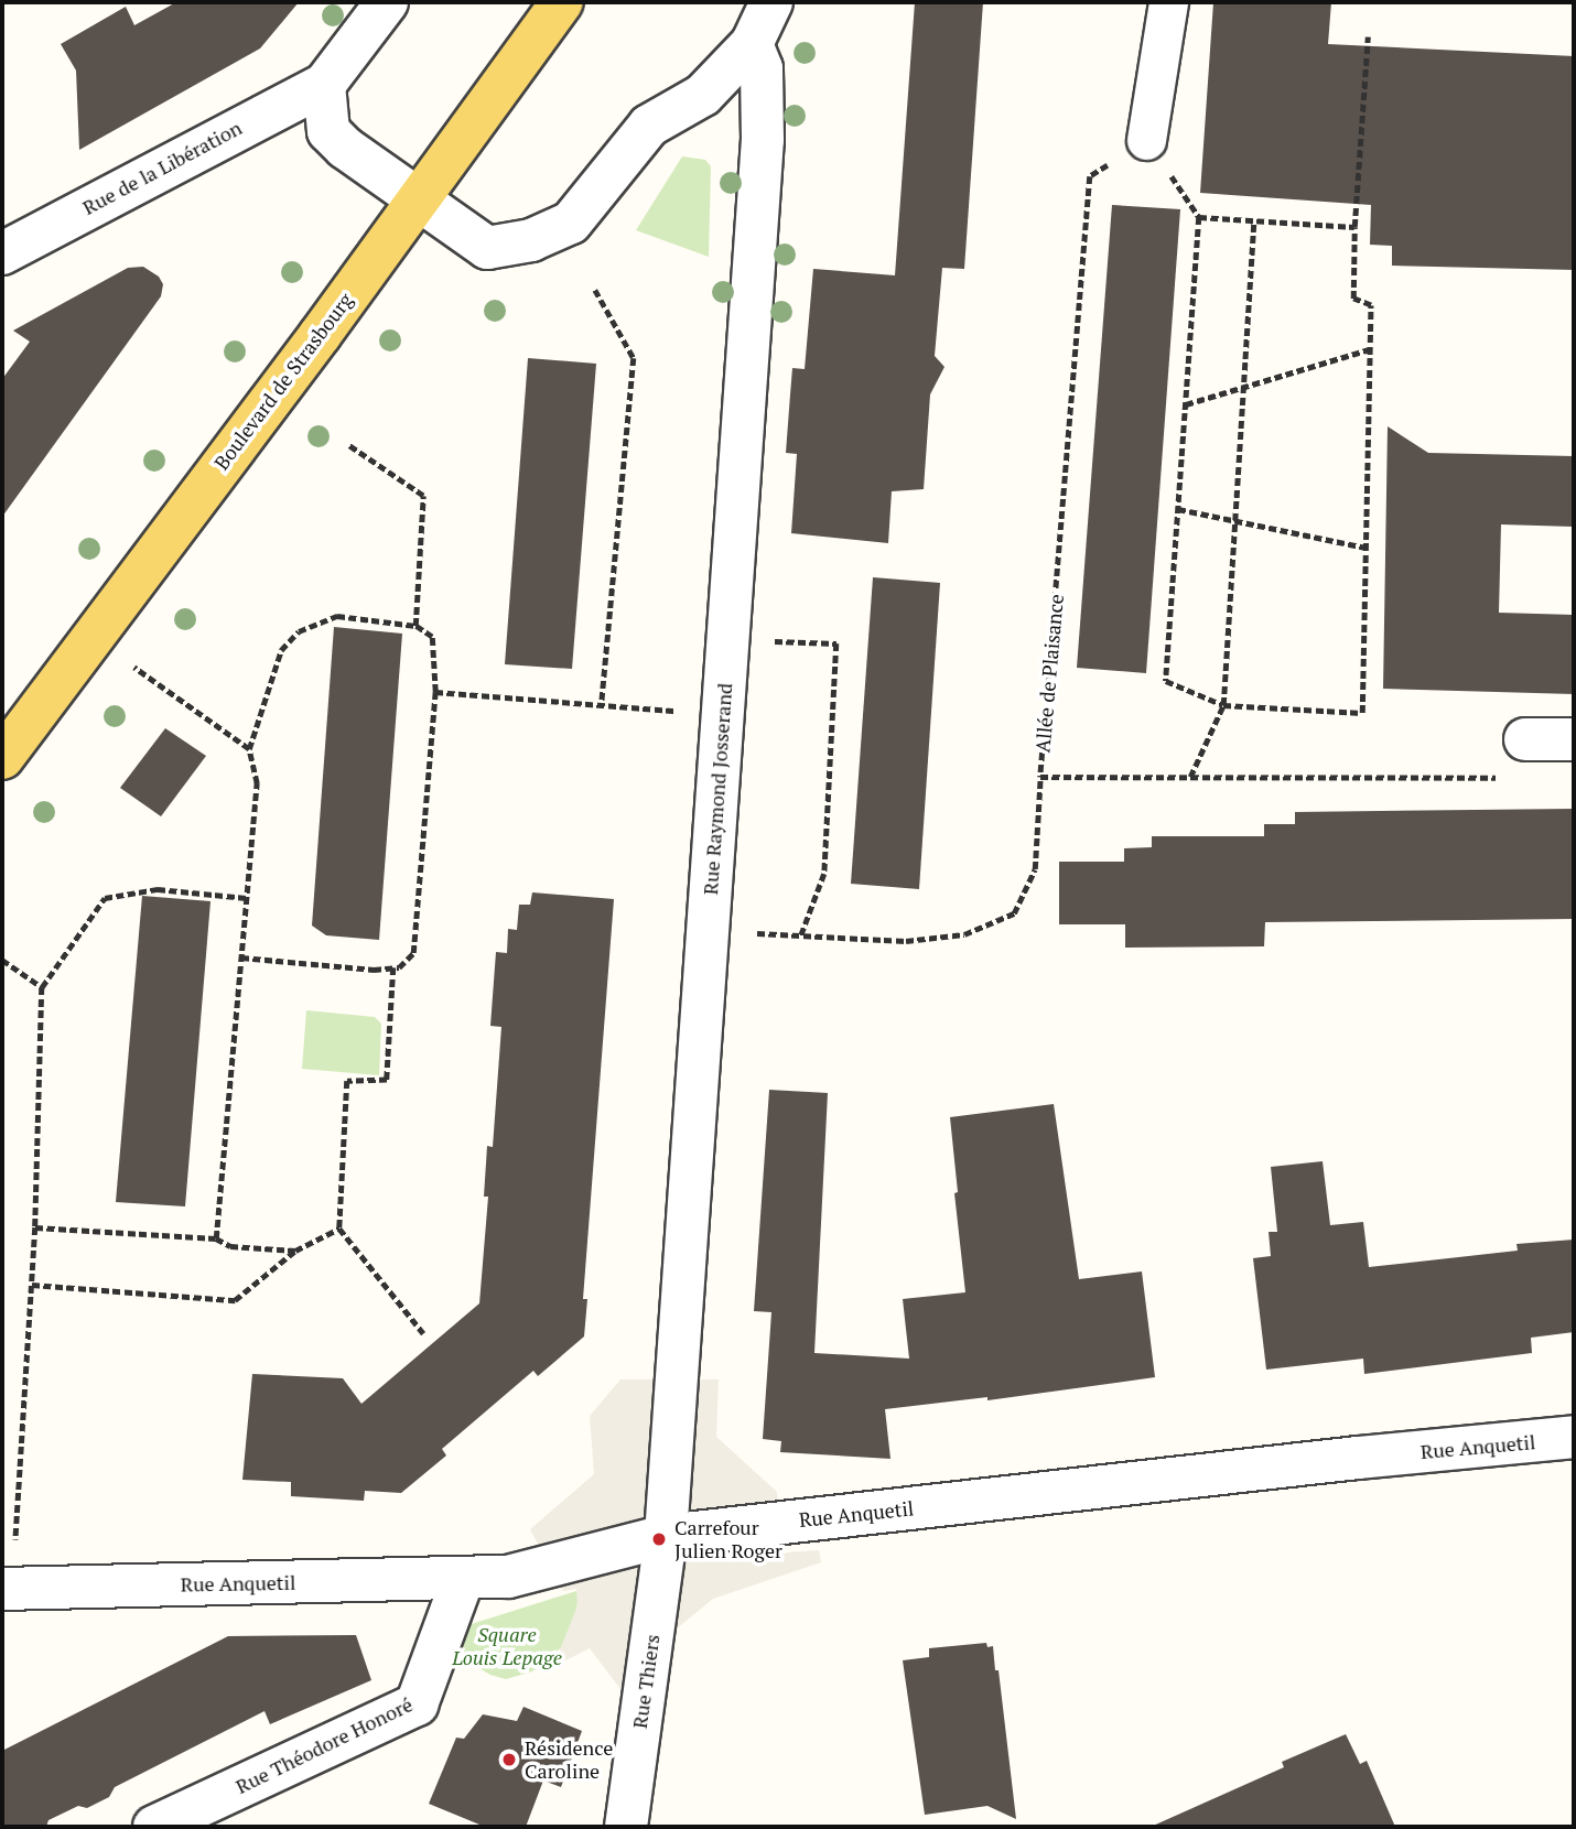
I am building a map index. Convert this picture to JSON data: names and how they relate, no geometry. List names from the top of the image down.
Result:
{
  "streets": {
    "main road": ["Boulevard de Strasbourg"],
    "street": [
      "Rue de la Libération",
      "Rue Raymond Josserand",
      "Rue Anquetil",
      "Rue Thiers",
      "Rue Théodore Honoré"
    ],
    "path": ["Allée de Plaisance"]
  },
  "crossings": [
    ["Rue Raymond Josserand", "Rue Anquetil"],
    ["Rue Raymond Josserand", "Rue Thiers"],
    ["Rue Anquetil", "Rue Thiers"],
    ["Rue Anquetil", "Rue Théodore Honoré"]
  ],
  "parks": ["Square Louis Lepage"],
  "places": ["Carrefour Julien Roger", "Résidence Caroline"]
}
